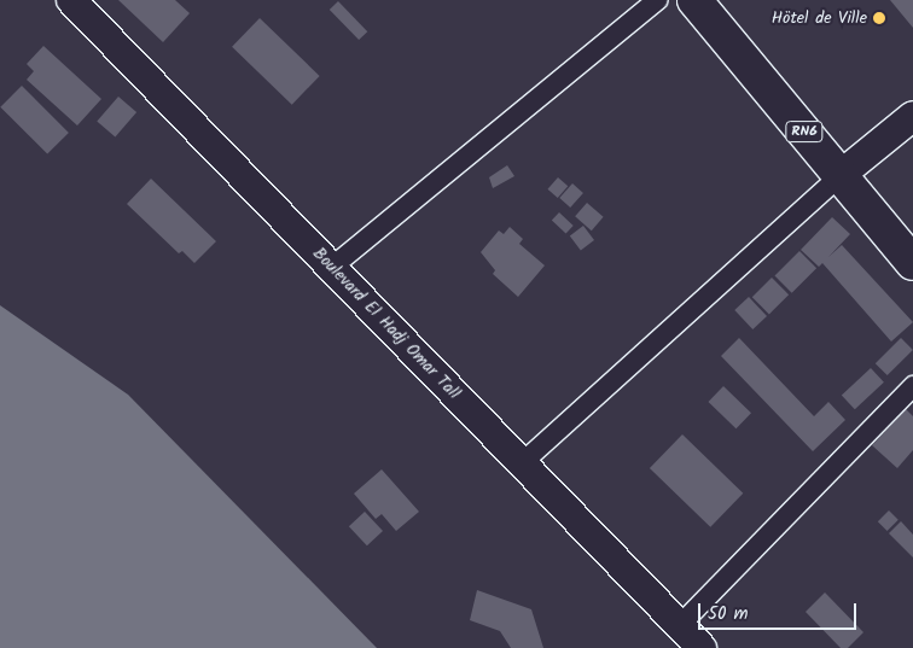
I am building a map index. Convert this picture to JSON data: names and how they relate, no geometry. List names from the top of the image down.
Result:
{
  "streets": {
    "highway": ["RN6"],
    "street": ["Boulevard El Hadj Omar Tall"]
  },
  "places": ["Hötel de Ville"],
  "scale_bar": "50 m"
}
